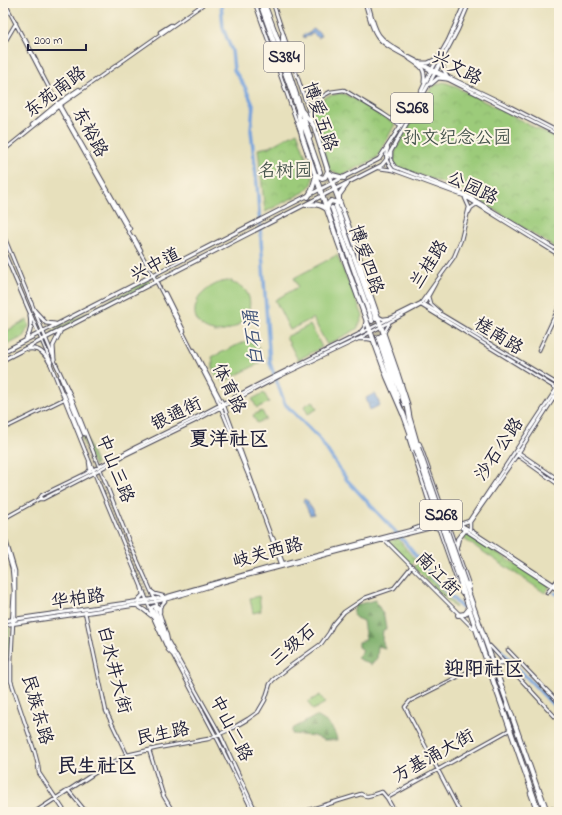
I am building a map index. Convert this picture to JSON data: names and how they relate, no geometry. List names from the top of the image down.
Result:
{
  "streets": {
    "highway": [
      "S384",
      "S268",
      "博爱五路",
      "博爱四路"
    ],
    "main road": ["兴中道", "华柏路"],
    "street": [
      "兴文路",
      "东苑南路",
      "东裕路",
      "公园路",
      "兰桂路",
      "槎南路",
      "体育路",
      "银通街",
      "沙石公路",
      "中山三路",
      "岐关西路",
      "南江街",
      "三级石",
      "白水井大街",
      "民族东路",
      "中山二路",
      "民生路",
      "方基涌大街"
    ]
  },
  "crossings": [
    ["兴文路", "S268"],
    ["东苑南路", "东裕路"],
    ["S268", "公园路"],
    ["S268", "博爱四路"],
    ["S268", "兰桂路"],
    ["S268", "兴中道"],
    ["S268", "方基涌大街"],
    ["东裕路", "兴中道"],
    ["东裕路", "体育路"],
    ["公园路", "兰桂路"],
    ["兰桂路", "槎南路"],
    ["兴中道", "体育路"],
    ["兴中道", "中山三路"],
    ["槎南路", "沙石公路"],
    ["体育路", "银通街"],
    ["体育路", "岐关西路"],
    ["银通街", "中山三路"],
    ["中山三路", "岐关西路"],
    ["中山三路", "华柏路"],
    ["岐关西路", "南江街"],
    ["岐关西路", "华柏路"],
    ["南江街", "三级石"],
    ["华柏路", "白水井大街"],
    ["华柏路", "民族东路"],
    ["三级石", "中山二路"],
    ["三级石", "民生路"],
    ["白水井大街", "民生路"],
    ["民族东路", "民生路"],
    ["中山二路", "民生路"]
  ],
  "districts": ["夏洋社区", "迎阳社区", "民生社区"],
  "water": ["白石涌"],
  "parks": ["孙文纪念公园", "名树园"],
  "scale_bar": "200 m"
}
